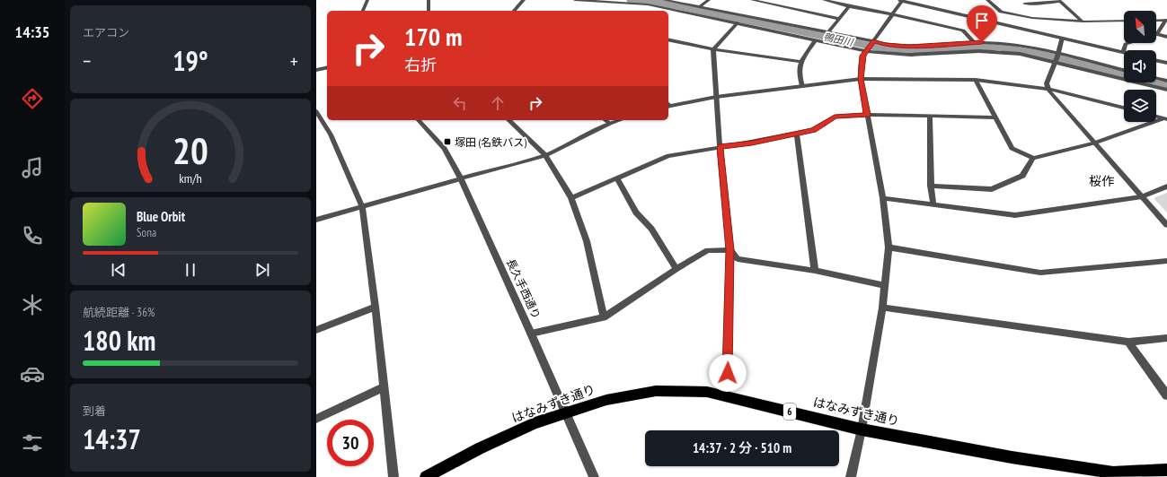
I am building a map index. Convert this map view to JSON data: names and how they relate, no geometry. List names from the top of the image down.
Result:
{
  "streets": {
    "main road": ["はなみずき通り", "6"],
    "street": ["長久手西通り"]
  },
  "crossings": [
    ["長久手西通り", "はなみずき通り"]
  ],
  "districts": ["桜作"],
  "water": ["鴨田川"],
  "places": {
    "transit": ["塚田 (名鉄バス)"]
  },
  "north": "top left",
  "page": {
    "tabs": "14:35",
    "tile": [
      "エアコン",
      ["航続距離 · 36%", "180 km"],
      ["到着", "14:37"]
    ],
    "turn": ["170 m", "右折"],
    "heat": ["−", "19°", "+"],
    "song": ["Blue Orbit", "Sona"],
    "limit": "30",
    "trip": "14:37 · 2 分 · 510 m",
    "gauge": ["20", "km/h"]
  }
}
